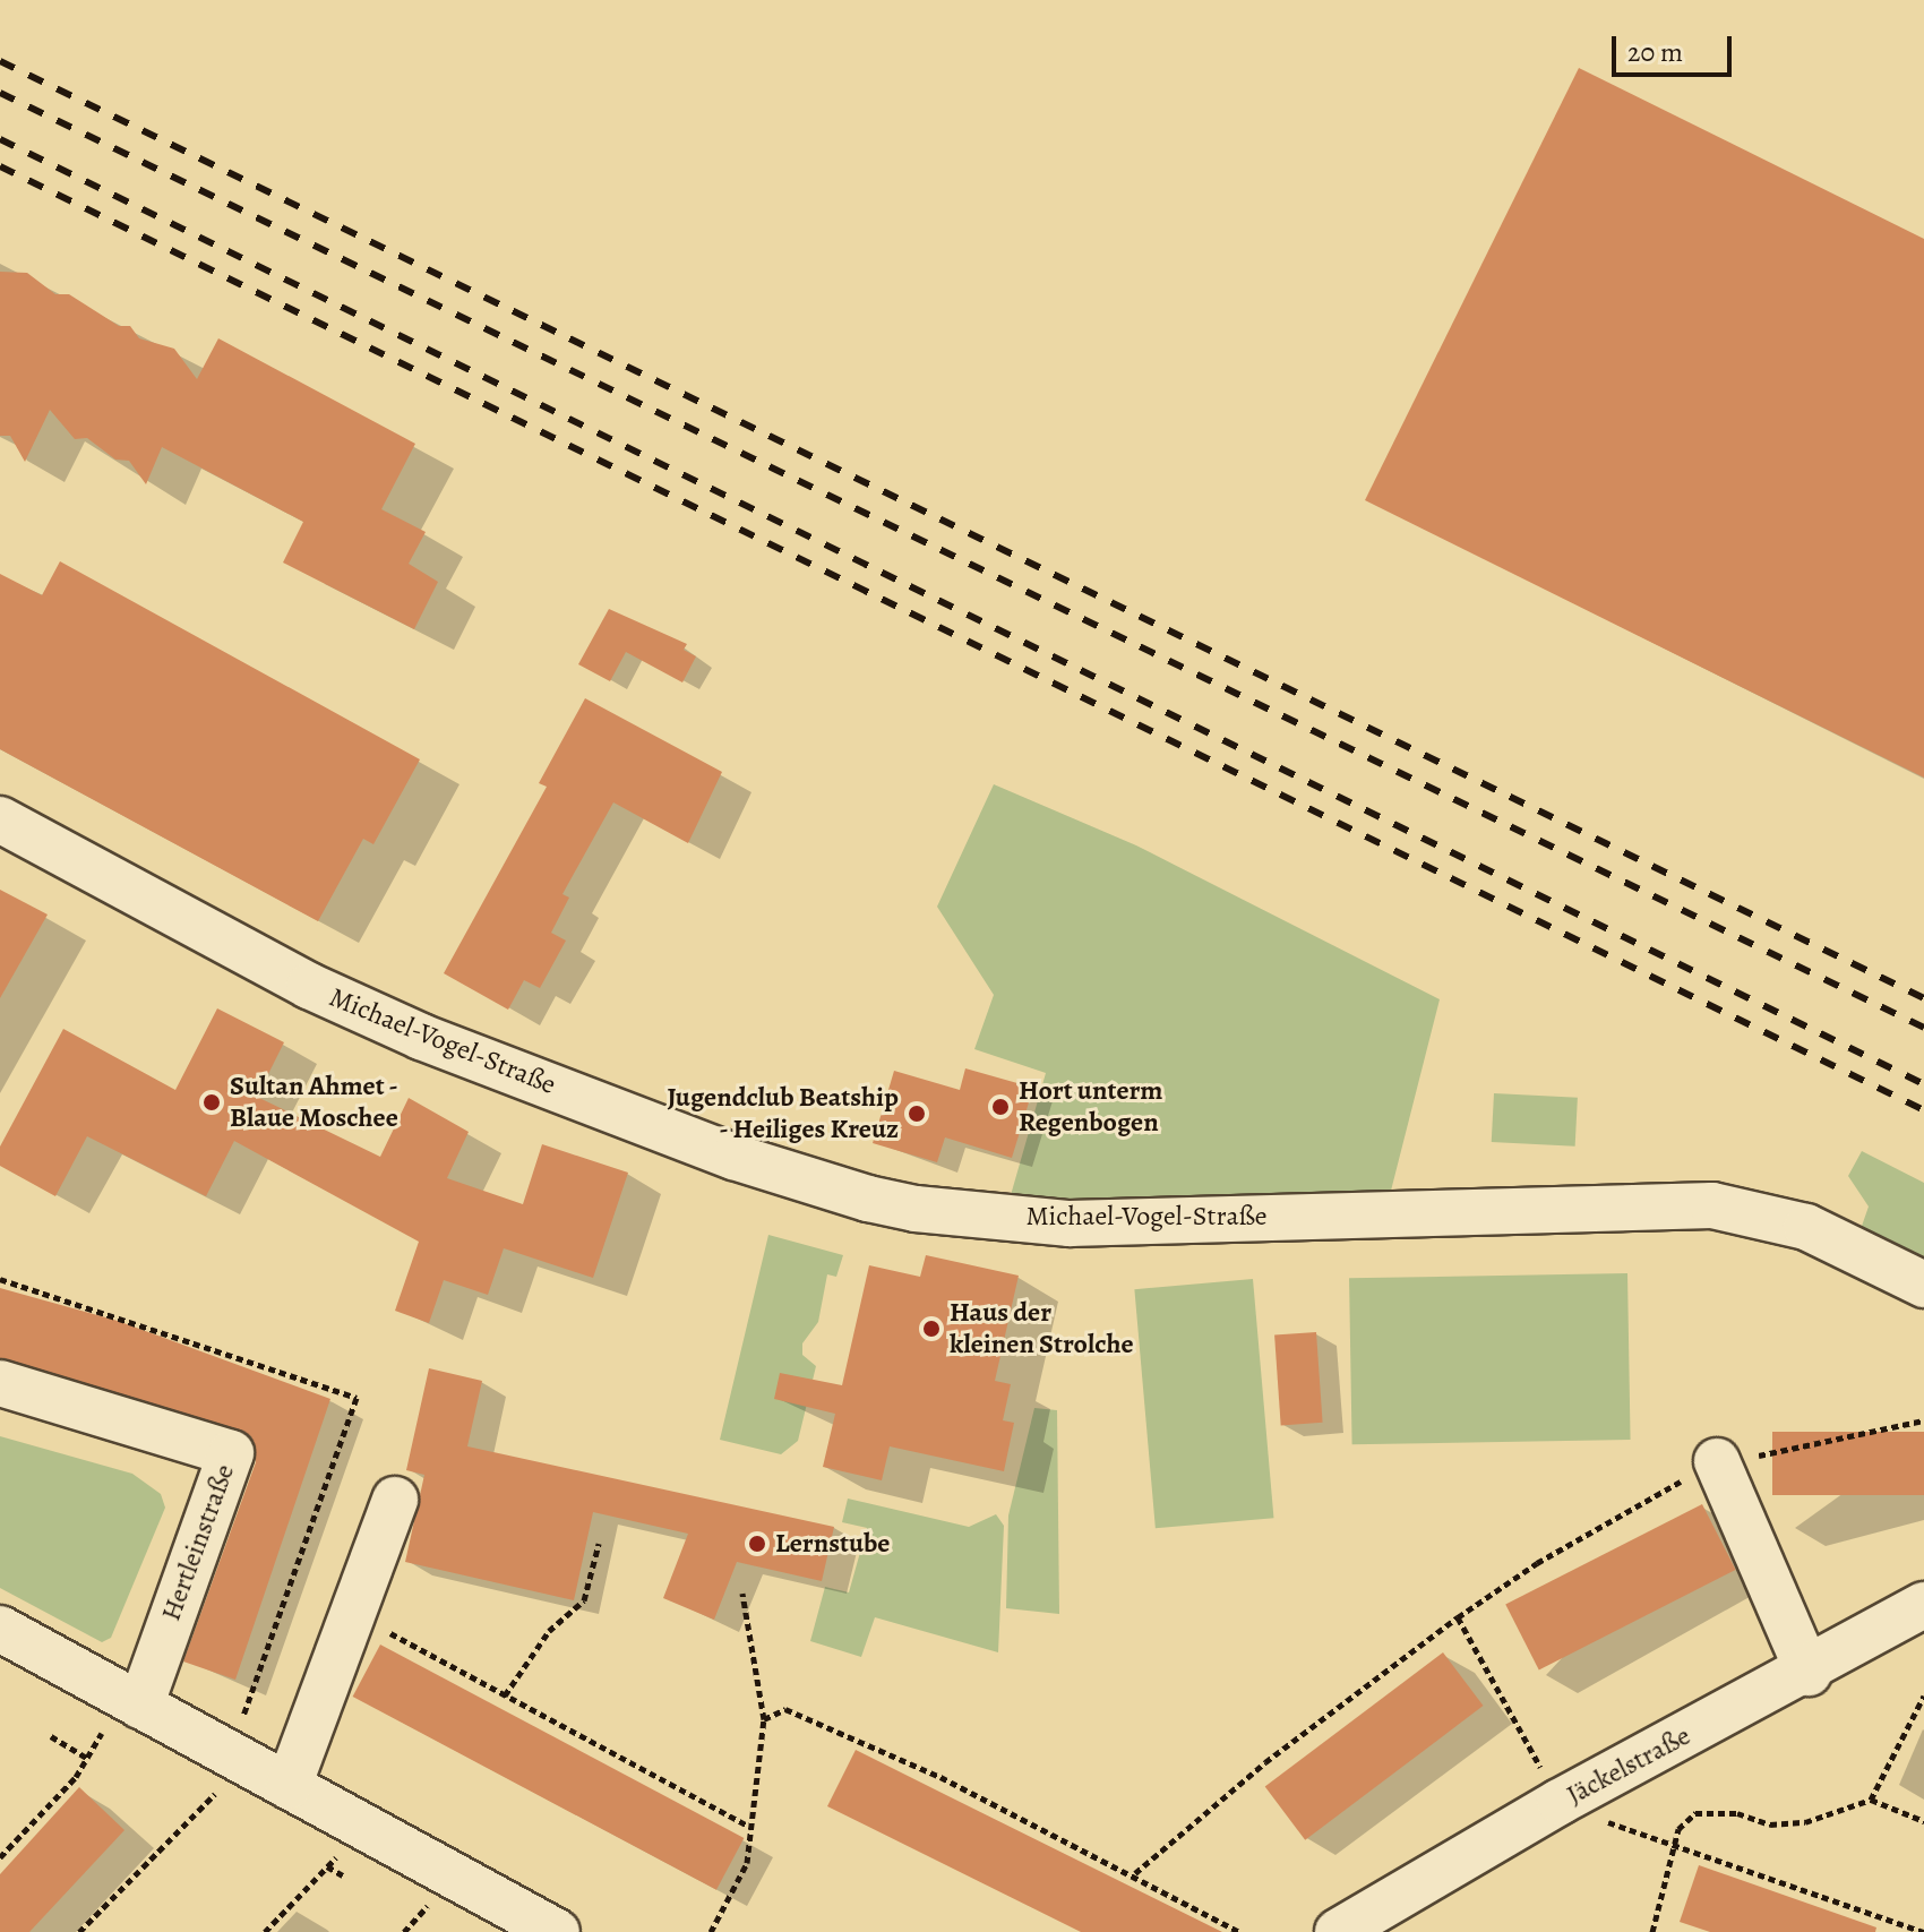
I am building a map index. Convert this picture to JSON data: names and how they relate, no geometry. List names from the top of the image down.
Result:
{
  "streets": {
    "street": ["Michael-Vogel-Straße", "Hertleinstraße", "Jäckelstraße"]
  },
  "places": [
    "Sultan Ahmet - Blaue Moschee",
    "Hort unterm Regenbogen",
    "Jugendclub Beatship - Heiliges Kreuz",
    "Haus der kleinen Strolche",
    "Lernstube"
  ],
  "scale_bar": "20 m"
}
